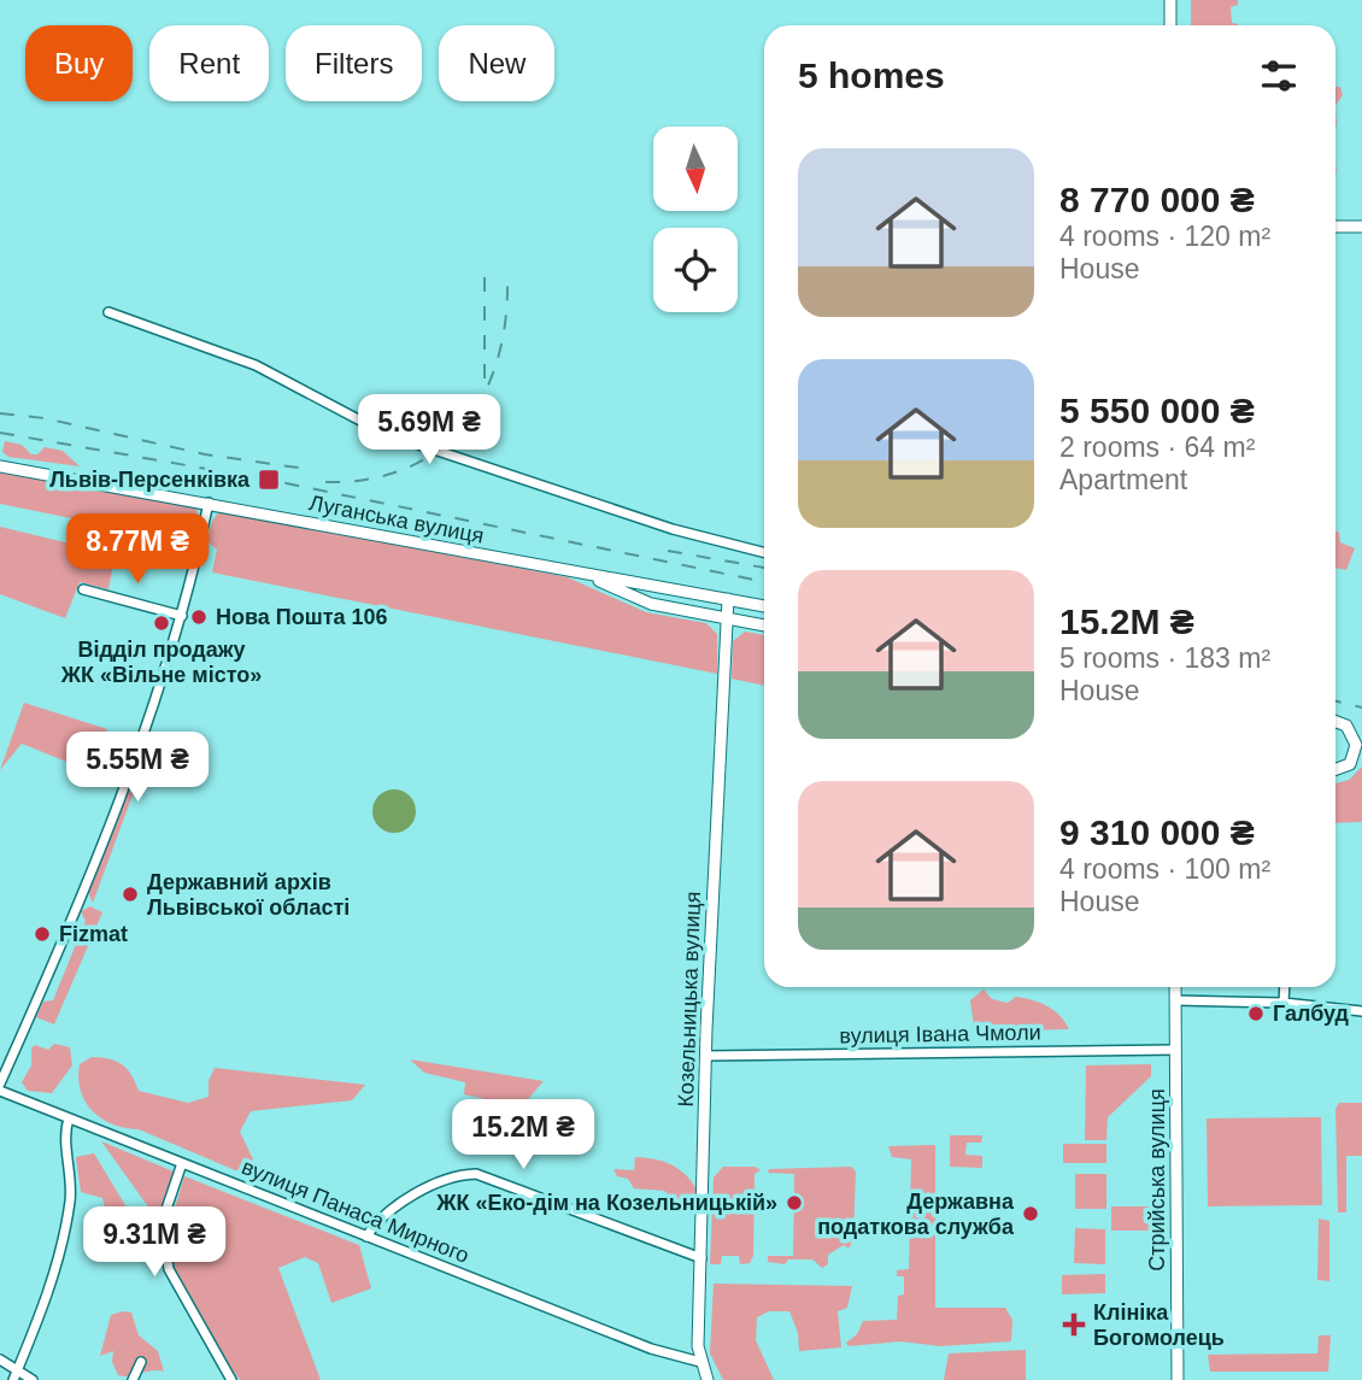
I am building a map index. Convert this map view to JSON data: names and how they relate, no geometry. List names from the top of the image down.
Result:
{
  "streets": {
    "main road": ["Луганська вулиця", "Козельницька вулиця", "Стрийська вулиця"],
    "street": ["вулиця Івана Чмоли", "вулиця Панаса Мирного"]
  },
  "crossings": [
    ["Луганська вулиця", "Козельницька вулиця"],
    ["Козельницька вулиця", "вулиця Івана Чмоли"],
    ["Козельницька вулиця", "вулиця Панаса Мирного"],
    ["вулиця Івана Чмоли", "Стрийська вулиця"]
  ],
  "places": {
    "transit": ["Львів-Персенківка"],
    "other": [
      "Нова Пошта 106",
      "Відділ продажу ЖК «Вільне місто»",
      "Державний архів Львівської області",
      "Fizmat",
      "Галбуд",
      "ЖК «Еко-дім на Козельницькій»",
      "Державна податкова служба"
    ],
    "health": ["Клініка Богомолець"]
  },
  "north": "bottom",
  "page": {
    "chip": [
      "Buy",
      "Rent",
      "Filters",
      "New"
    ],
    "heading": "5 homes",
    "list": [
      {
        "name": "8 770 000 ₴",
        "note": "4 rooms · 120 m² · House"
      },
      {
        "name": "5 550 000 ₴",
        "note": "2 rooms · 64 m² · Apartment"
      },
      {
        "name": "15.2M ₴",
        "note": "5 rooms · 183 m² · House"
      },
      {
        "name": "9 310 000 ₴",
        "note": "4 rooms · 100 m² · House"
      }
    ],
    "price": [
      "5.69M ₴",
      "8.77M ₴",
      "5.55M ₴",
      "15.2M ₴",
      "9.31M ₴"
    ]
  }
}
